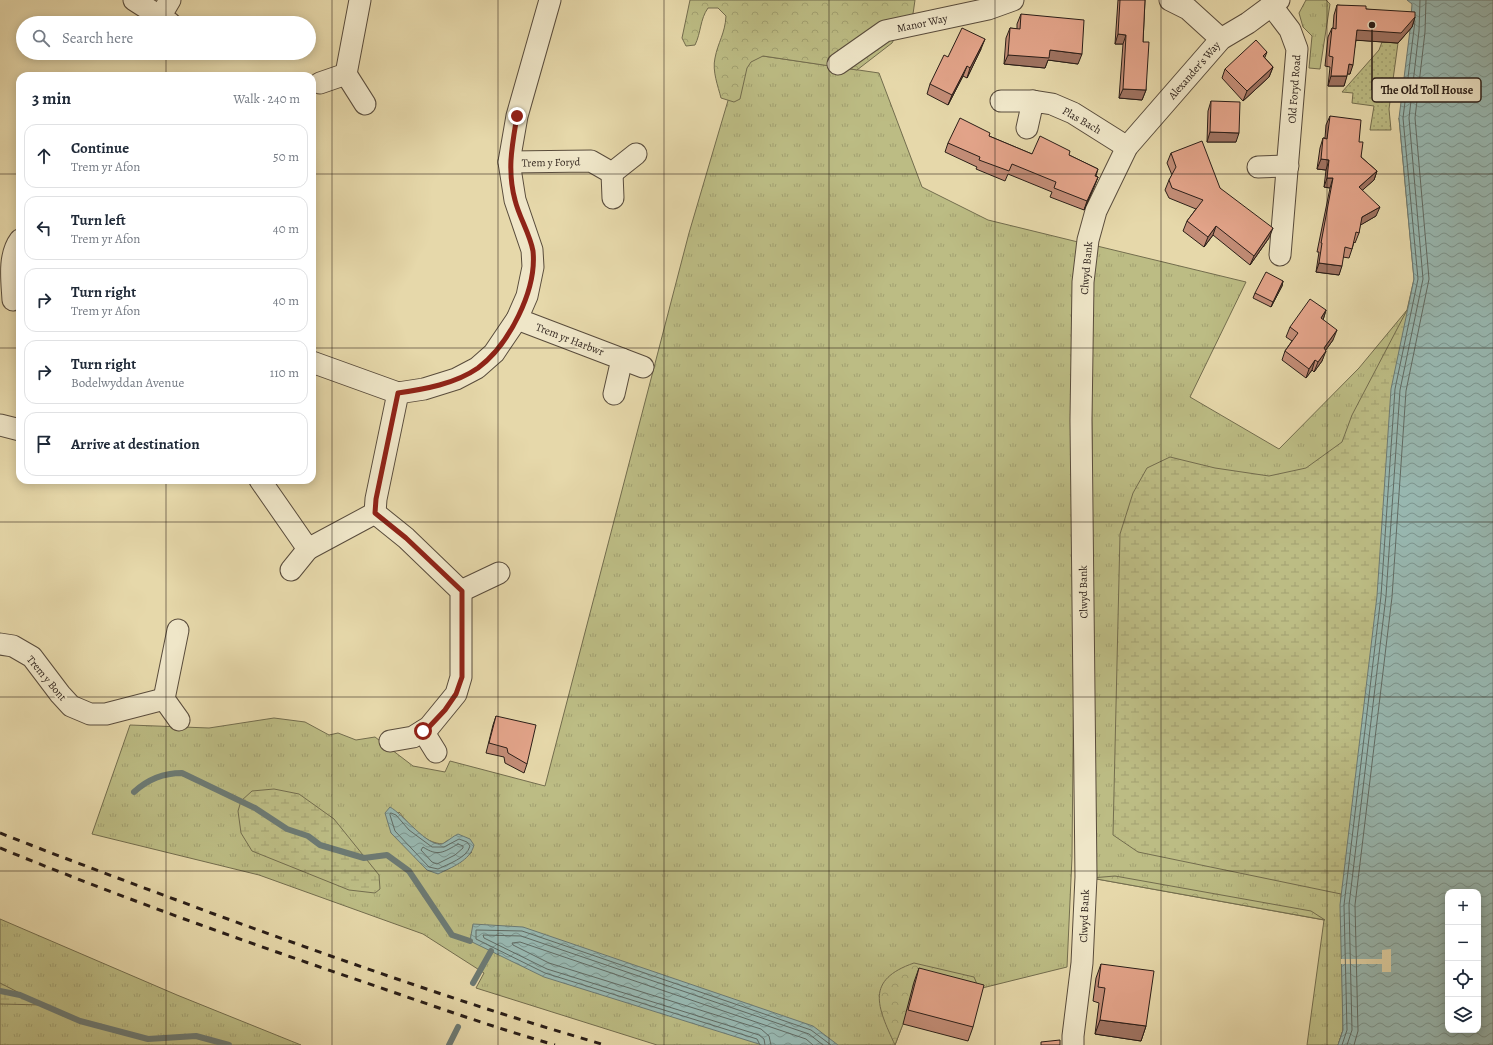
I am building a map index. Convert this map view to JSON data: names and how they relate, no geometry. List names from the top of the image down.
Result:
{
  "streets": {
    "street": [
      "Manor Way",
      "Alexander's Way",
      "Old Foryd Road",
      "Plas Bach",
      "Trem y Foryd",
      "Clwyd Bank",
      "Trem yr Harbwr",
      "Trem y Bont"
    ]
  },
  "crossings": [
    ["Alexander's Way", "Old Foryd Road"],
    ["Alexander's Way", "Plas Bach"],
    ["Alexander's Way", "Clwyd Bank"],
    ["Plas Bach", "Clwyd Bank"]
  ],
  "places": ["The Old Toll House"],
  "page": {
    "search": "Search here",
    "heading": ["3 min", "Walk · 240 m"],
    "list": [
      ["Continue", "Trem yr Afon", "50 m"],
      ["Turn left", "Trem yr Afon", "40 m"],
      ["Turn right", "Trem yr Afon", "40 m"],
      ["Turn right", "Bodelwyddan Avenue", "110 m"],
      "Arrive at destination"
    ],
    "map_buttons": ["+", "−"]
  }
}
